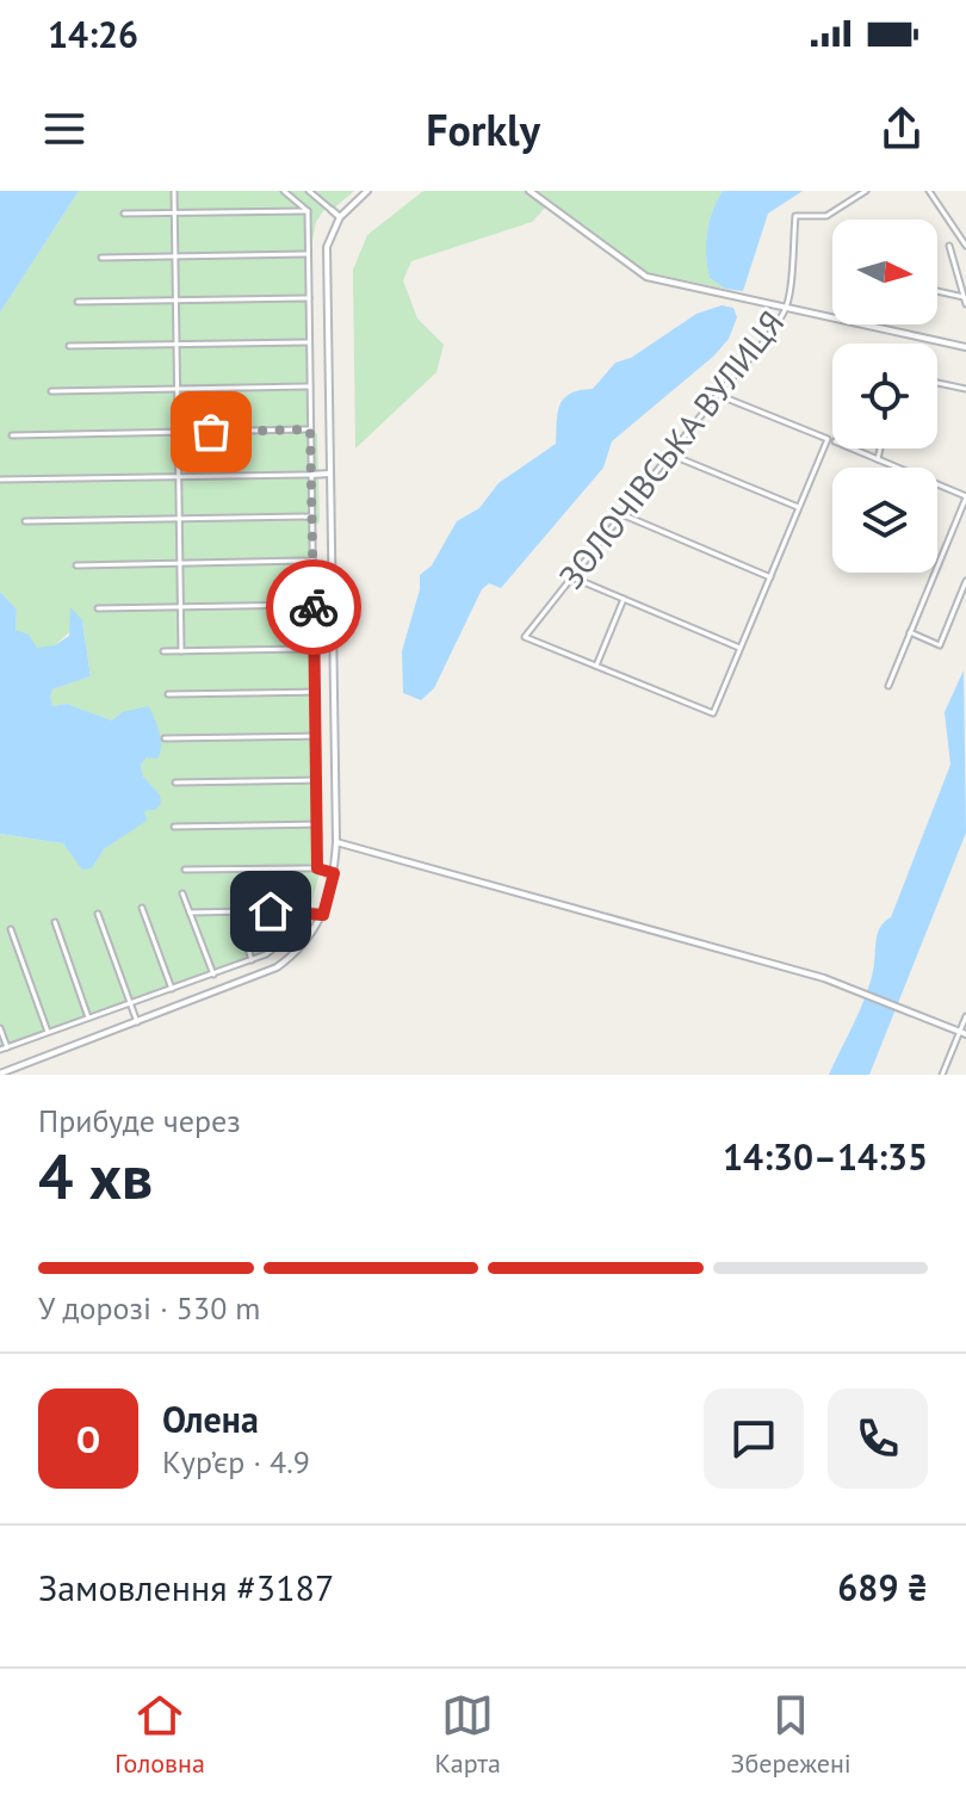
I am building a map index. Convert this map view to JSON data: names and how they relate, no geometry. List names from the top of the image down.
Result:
{
  "streets": {
    "street": ["ЗОЛОЧІВСЬКА ВУЛИЦЯ"]
  },
  "north": "right",
  "page": {
    "status": "14:26",
    "header": "Forkly",
    "heading": ["4 хв", "Прибуде через", "14:30–14:35"],
    "panel": [
      "Олена",
      "Кур’єр · 4.9",
      "Замовлення #3187",
      "689 ₴"
    ],
    "bar": "У дорозі · 530 m",
    "round": "О",
    "tabs": ["Головна", "Карта", "Збережені"]
  }
}
